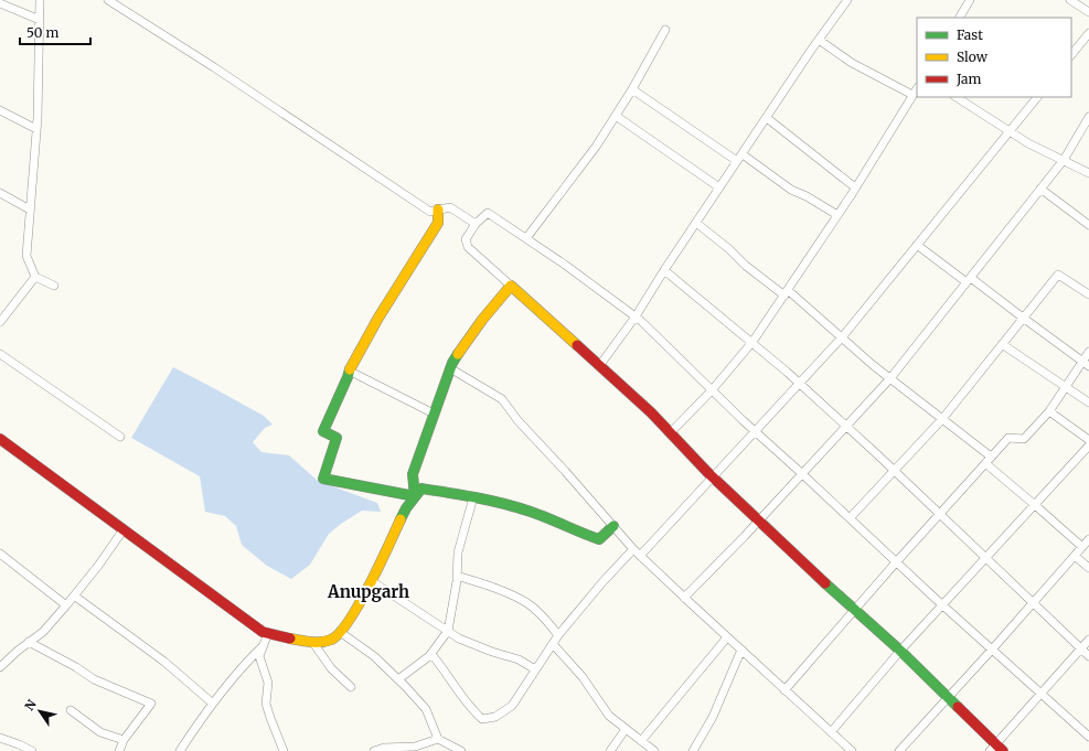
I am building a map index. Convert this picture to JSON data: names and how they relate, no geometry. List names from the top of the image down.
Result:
{
  "districts": ["Anupgarh"],
  "legend": ["Fast", "Slow", "Jam"],
  "scale_bar": "50 m",
  "north": "top left"
}
